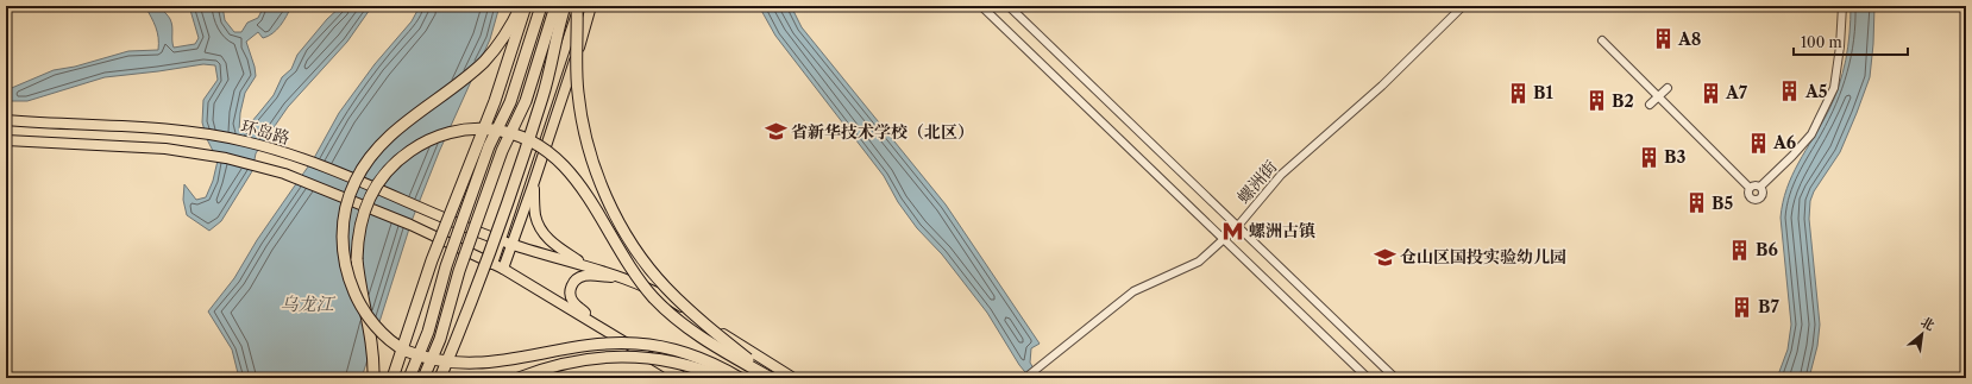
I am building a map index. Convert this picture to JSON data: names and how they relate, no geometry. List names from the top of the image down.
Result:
{
  "streets": {
    "main road": ["环岛路"],
    "street": ["螺洲街"]
  },
  "water": ["乌龙江"],
  "places": {
    "building": [
      "A8",
      "A5",
      "B1",
      "A7",
      "B2",
      "A6",
      "B3",
      "B5",
      "B6",
      "B7"
    ],
    "school or university": ["省新华技术学校（北区）", "仓山区国投实验幼儿园"],
    "metro station": ["螺洲古镇"]
  },
  "scale_bar": "100 m",
  "north": "top right"
}
